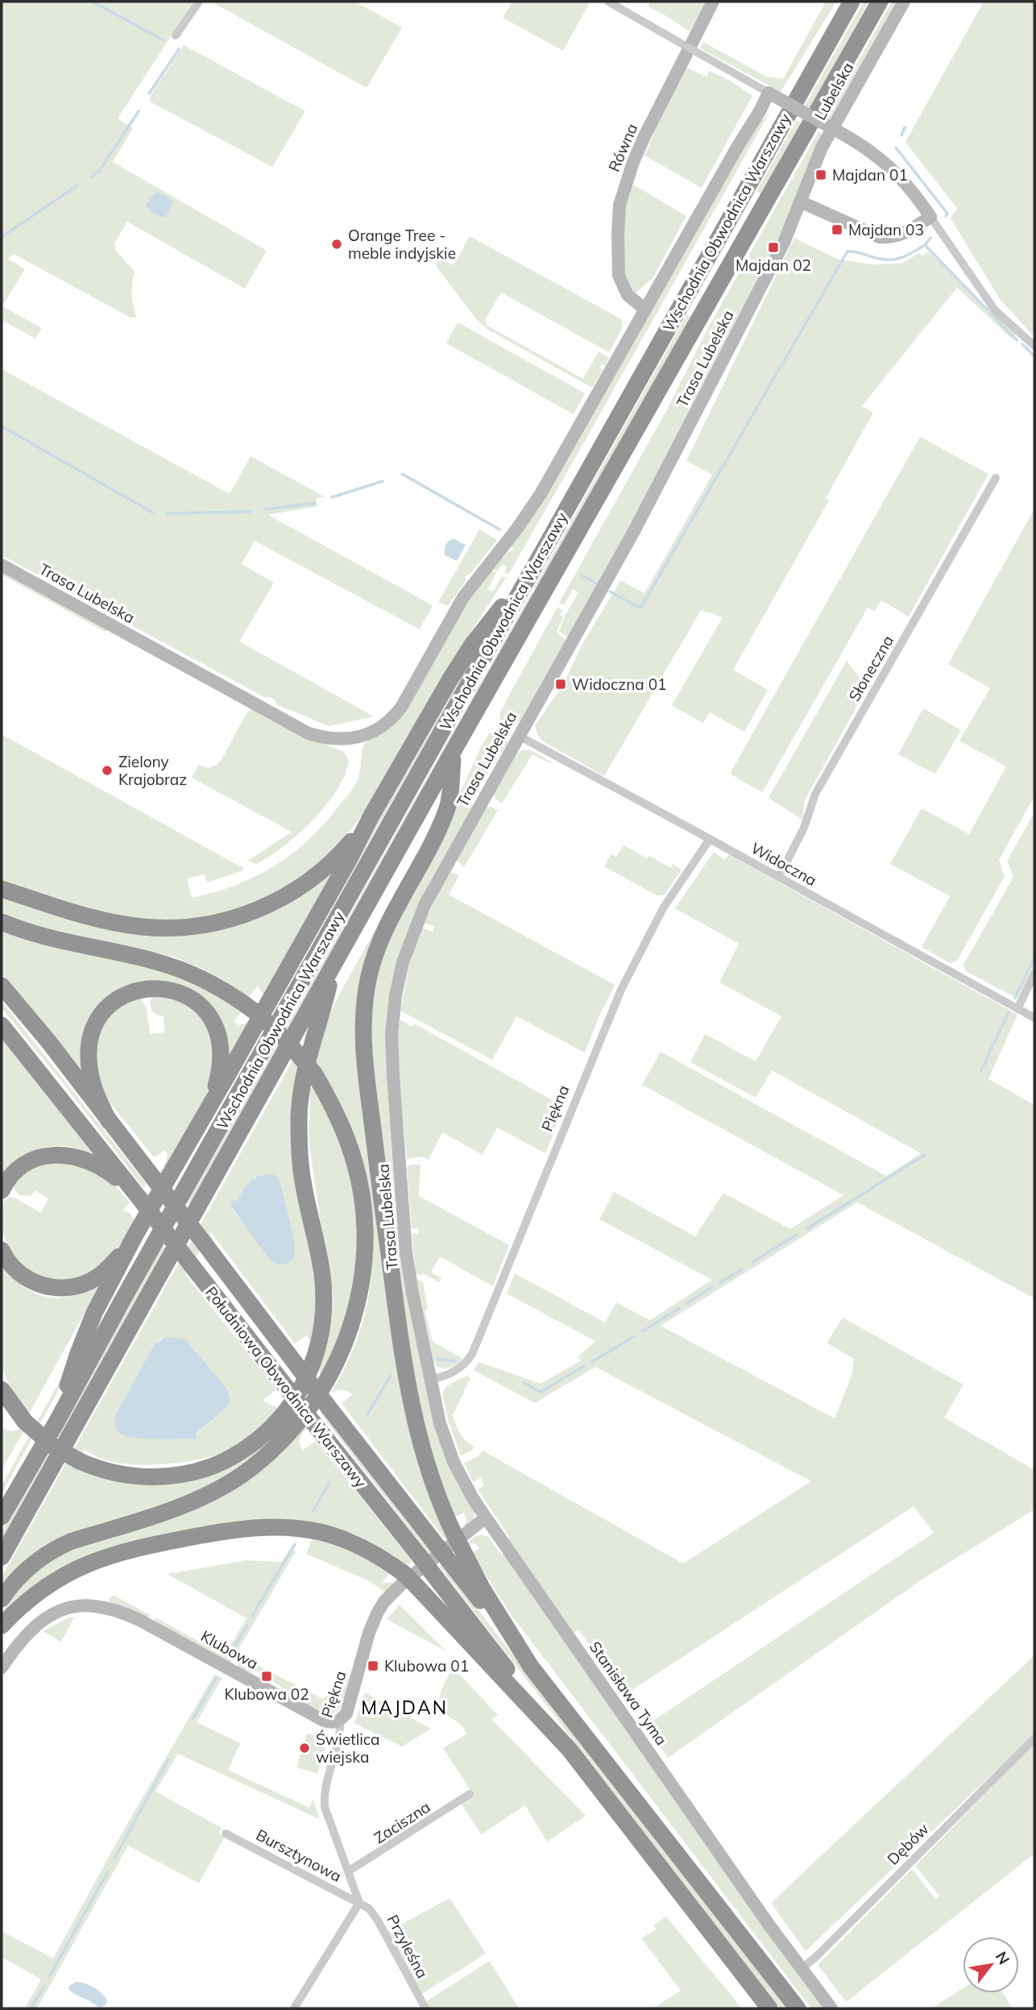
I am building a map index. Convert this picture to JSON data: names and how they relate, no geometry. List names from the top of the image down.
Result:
{
  "streets": {
    "highway": ["Wschodnia Obwodnica Warszawy", "Południowa Obwodnica Warszawy"],
    "street": [
      "Lubelska",
      "Równa",
      "Trasa Lubelska",
      "Słoneczna",
      "Widoczna",
      "Piękna",
      "Klubowa",
      "Stanisława Tyma",
      "Zaciszna",
      "Dębów",
      "Bursztynowa",
      "Przyleśna"
    ]
  },
  "crossings": [
    ["Lubelska", "Trasa Lubelska"],
    ["Równa", "Trasa Lubelska"],
    ["Trasa Lubelska", "Widoczna"],
    ["Trasa Lubelska", "Piękna"],
    ["Trasa Lubelska", "Stanisława Tyma"],
    ["Słoneczna", "Widoczna"],
    ["Widoczna", "Piękna"],
    ["Piękna", "Klubowa"],
    ["Piękna", "Stanisława Tyma"],
    ["Piękna", "Zaciszna"],
    ["Piękna", "Bursztynowa"],
    ["Piękna", "Przyleśna"],
    ["Stanisława Tyma", "Dębów"],
    ["Bursztynowa", "Przyleśna"]
  ],
  "districts": ["MAJDAN"],
  "places": {
    "transit": [
      "Majdan 01",
      "Majdan 03",
      "Majdan 02",
      "Widoczna 01",
      "Klubowa 01",
      "Klubowa 02"
    ],
    "other": ["Orange Tree - meble indyjskie", "Zielony Krajobraz", "Świetlica wiejska"]
  },
  "north": "top right"
}
